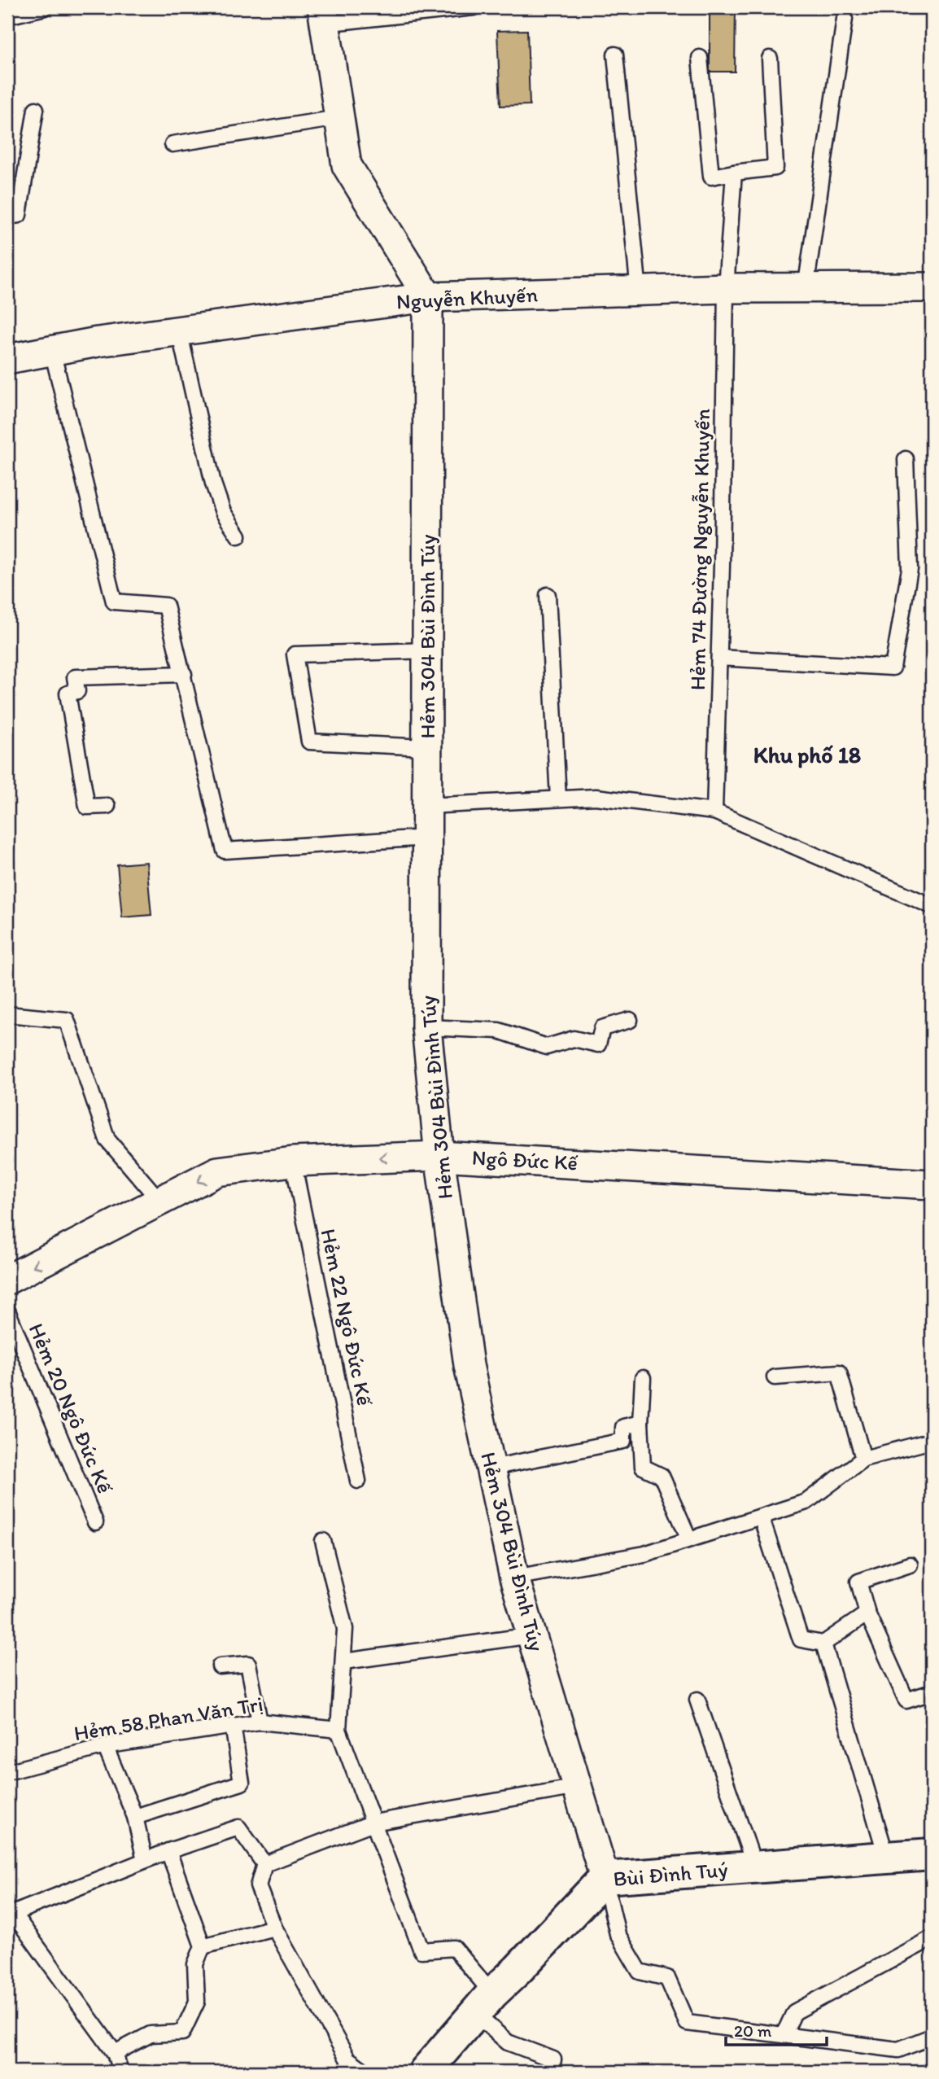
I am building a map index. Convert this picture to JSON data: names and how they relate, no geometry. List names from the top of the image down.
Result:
{
  "streets": {
    "street": [
      "Nguyễn Khuyến",
      "Hẻm 304 Bùi Đình Túy",
      "Ngô Đức Kế",
      "Bùi Đình Tuý"
    ],
    "lane": [
      "Hẻm 74 Đường Nguyễn Khuyến",
      "Hẻm 22 Ngô Đức Kế",
      "Hẻm 20 Ngô Đức Kế",
      "Hẻm 58 Phan Văn Trị"
    ]
  },
  "crossings": [
    ["Nguyễn Khuyến", "Hẻm 74 Đường Nguyễn Khuyến"],
    ["Nguyễn Khuyến", "Hẻm 304 Bùi Đình Túy"],
    ["Hẻm 304 Bùi Đình Túy", "Ngô Đức Kế"],
    ["Hẻm 304 Bùi Đình Túy", "Bùi Đình Tuý"],
    ["Ngô Đức Kế", "Hẻm 22 Ngô Đức Kế"]
  ],
  "one_way": ["Ngô Đức Kế"],
  "districts": ["Khu phố 18"],
  "scale_bar": "20 m"
}
